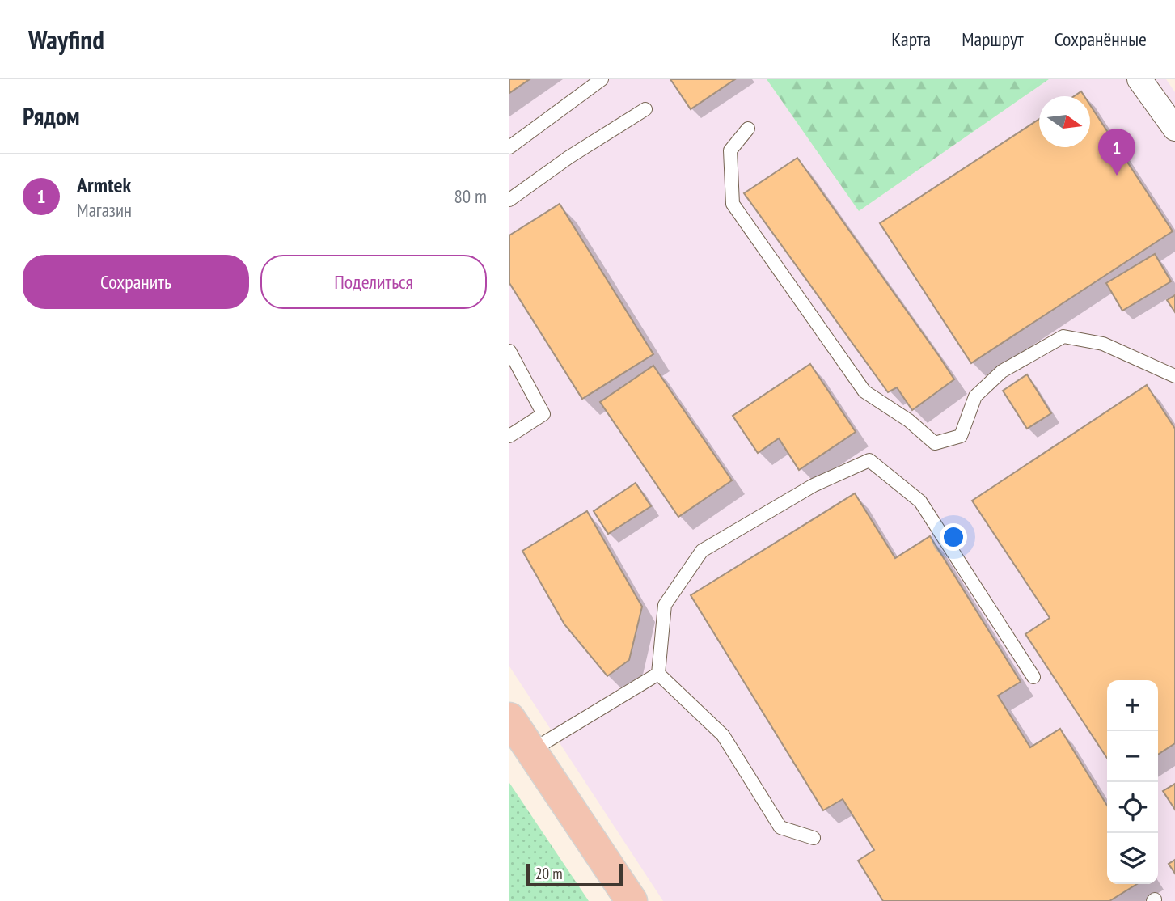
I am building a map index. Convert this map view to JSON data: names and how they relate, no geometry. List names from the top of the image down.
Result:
{
  "scale_bar": "20 m",
  "north": "right",
  "page": {
    "header": "Wayfind",
    "nav": ["Карта", "Маршрут", "Сохранённые"],
    "heading": "Рядом",
    "pins": "1",
    "list": [
      {
        "mark": "1",
        "name": "Armtek",
        "note": "Магазин",
        "value": "80 m"
      }
    ],
    "buttons": ["Сохранить", "Поделиться"],
    "map_buttons": ["+", "−"],
    "scale": "20 m"
  }
}
